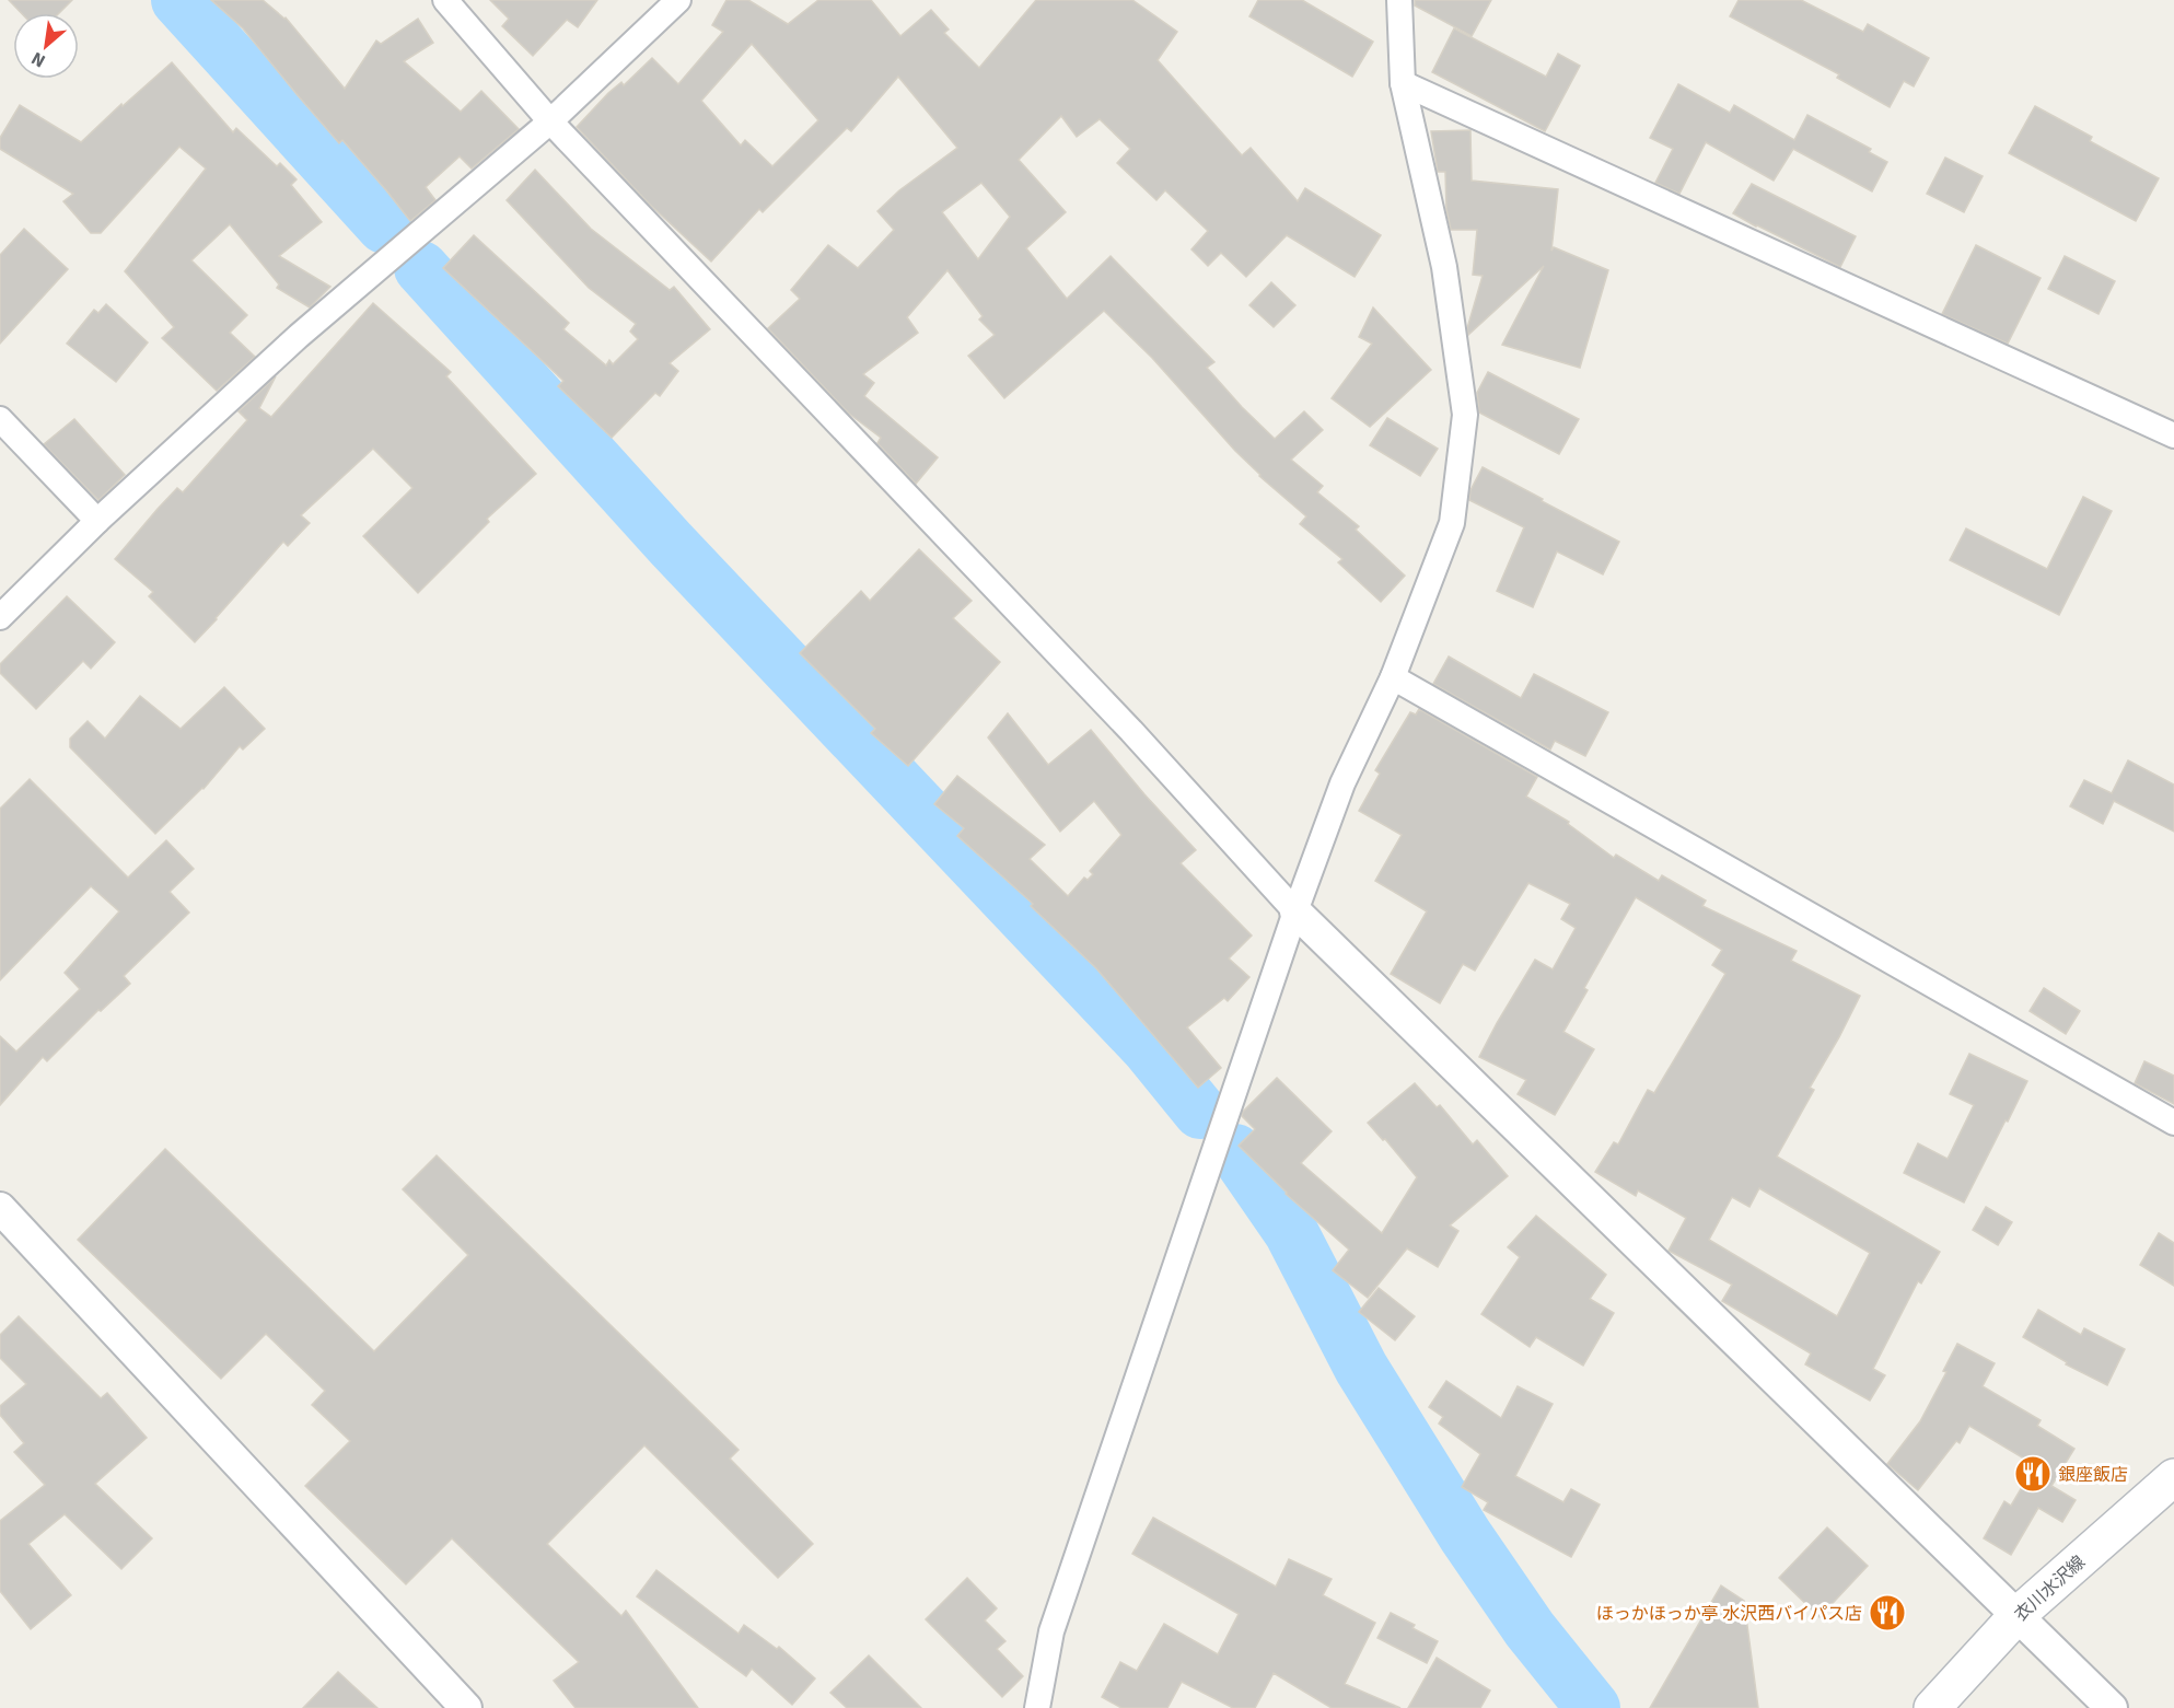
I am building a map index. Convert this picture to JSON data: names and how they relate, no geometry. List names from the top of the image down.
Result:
{
  "streets": {
    "main road": ["衣川水沢線"]
  },
  "places": {
    "restaurant": ["銀座飯店", "ほっかほっか亭 水沢西バイパス店"]
  },
  "north": "bottom left"
}
